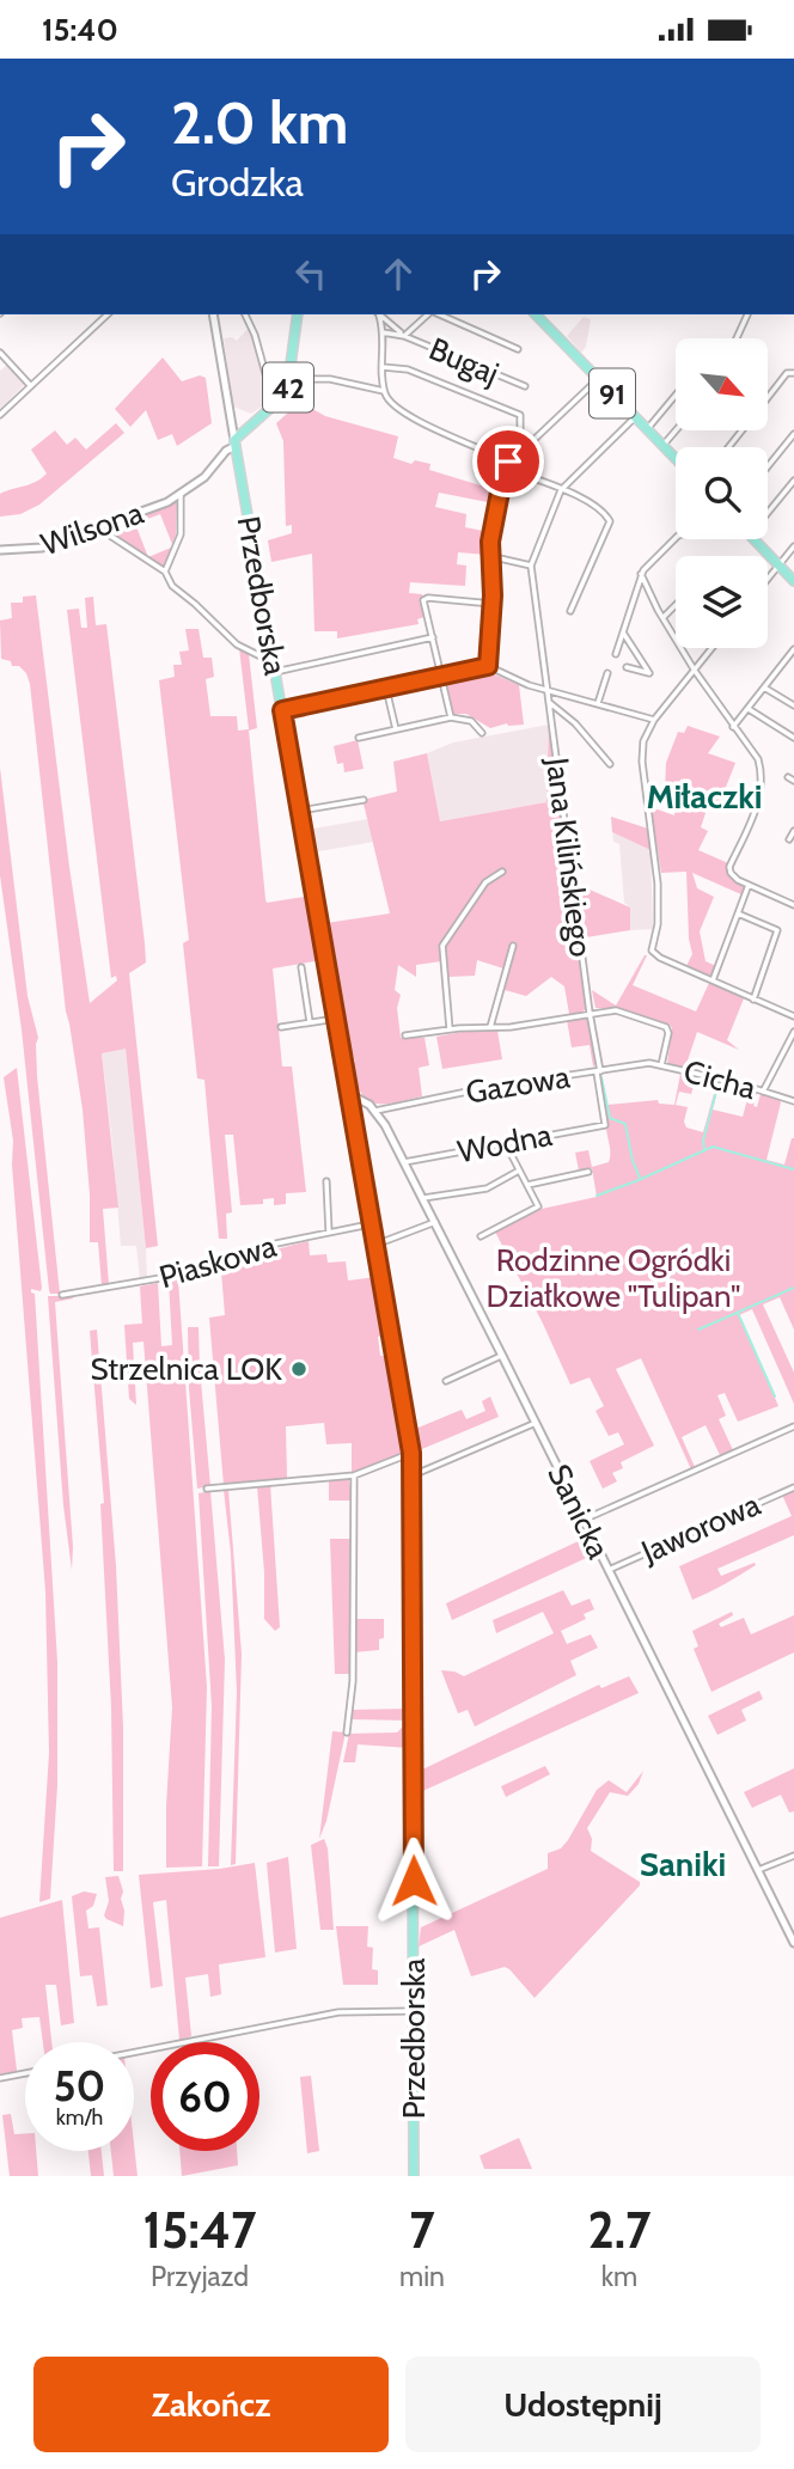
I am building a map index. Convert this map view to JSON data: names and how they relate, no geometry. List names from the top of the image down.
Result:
{
  "streets": {
    "main road": ["42", "91", "Przedborska"],
    "street": [
      "Bugaj",
      "Wilsona",
      "Jana Kilińskiego",
      "Cicha",
      "Gazowa",
      "Wodna",
      "Piaskowa",
      "Sanicka",
      "Jaworowa"
    ]
  },
  "crossings": [
    ["42", "Wilsona"],
    ["42", "Przedborska"],
    ["91", "Jana Kilińskiego"],
    ["Wilsona", "Przedborska"],
    ["Przedborska", "Piaskowa"],
    ["Przedborska", "Sanicka"],
    ["Jana Kilińskiego", "Cicha"],
    ["Jana Kilińskiego", "Gazowa"],
    ["Jana Kilińskiego", "Wodna"],
    ["Cicha", "Gazowa"],
    ["Gazowa", "Sanicka"],
    ["Wodna", "Sanicka"],
    ["Sanicka", "Jaworowa"]
  ],
  "districts": ["Miłaczki", "Saniki"],
  "parks": ["Rodzinne Ogródki Działkowe \"Tulipan\""],
  "places": ["Strzelnica LOK"],
  "north": "bottom right",
  "page": {
    "status": "15:40",
    "turn": ["2.0 km", "Grodzka"],
    "speed": "50 km/h",
    "limit": "60",
    "eta": [
      "15:47",
      "Przyjazd",
      "7",
      "min",
      "2.7",
      "km"
    ],
    "buttons": ["Zakończ", "Udostępnij"]
  }
}
